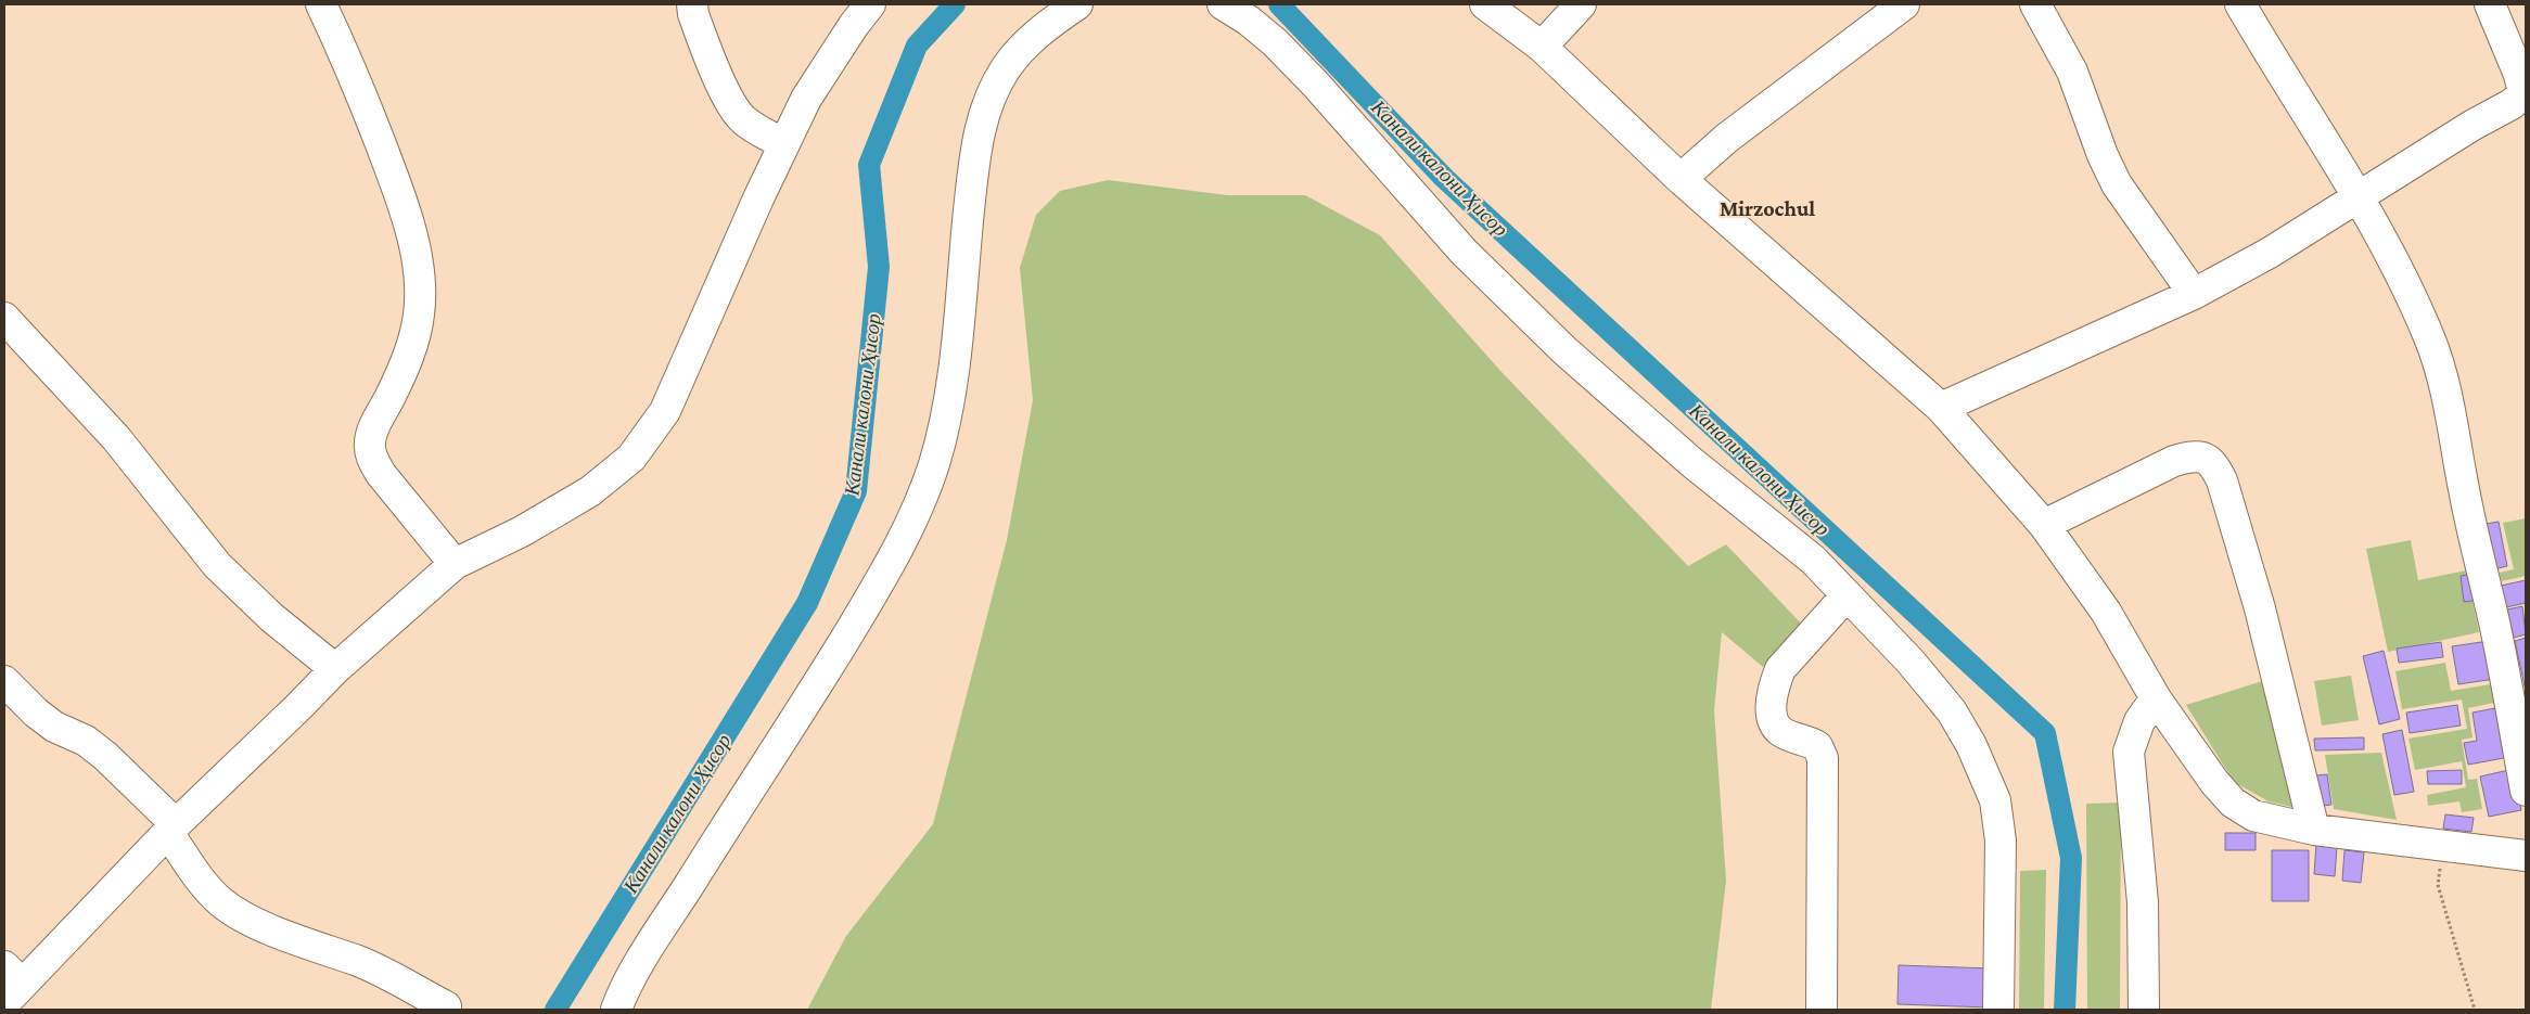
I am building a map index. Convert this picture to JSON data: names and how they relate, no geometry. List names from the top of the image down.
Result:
{
  "districts": ["Mirzochul"],
  "water": ["Канали калони Ҳисор"]
}
